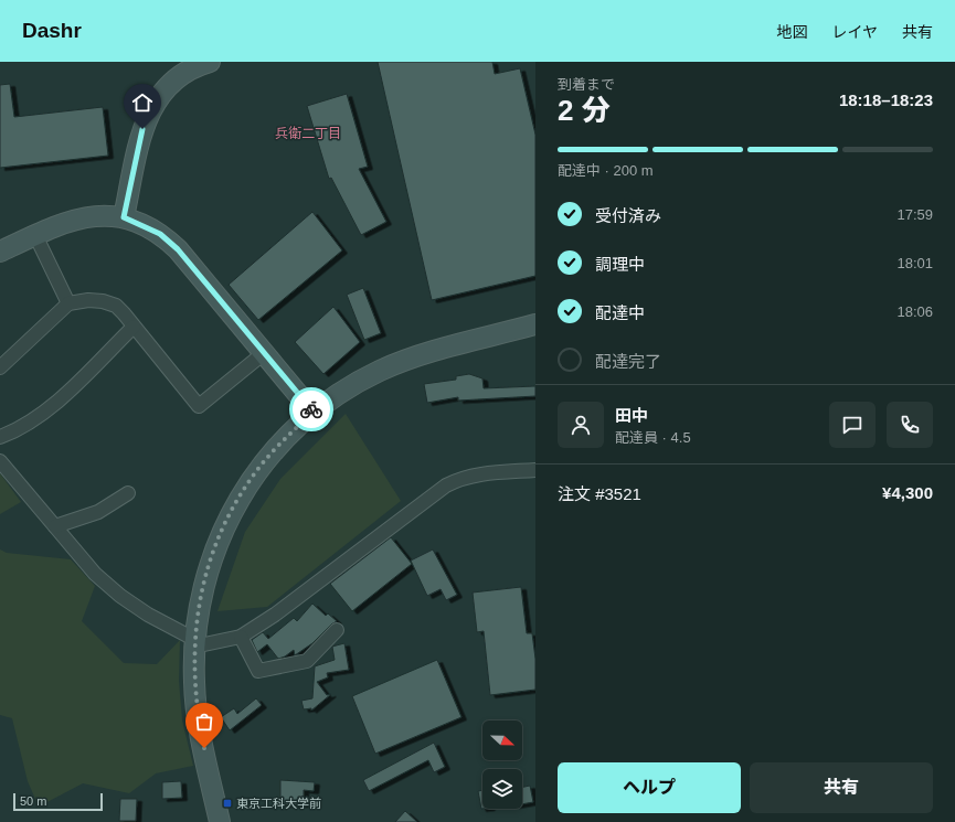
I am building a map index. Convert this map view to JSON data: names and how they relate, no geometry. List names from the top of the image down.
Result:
{
  "districts": ["兵衛二丁目"],
  "places": {
    "transit": ["東京工科大学前"]
  },
  "scale_bar": "50 m",
  "north": "right",
  "page": {
    "header": "Dashr",
    "nav": ["地図", "レイヤ", "共有"],
    "heading": ["2 分", "到着まで", "18:18–18:23"],
    "panel": [
      "田中",
      "配達員 · 4.5",
      "注文 #3521",
      "¥4,300"
    ],
    "bar": "配達中 · 200 m",
    "list": [
      ["受付済み", "17:59"],
      ["調理中", "18:01"],
      ["配達中", "18:06"],
      "配達完了"
    ],
    "buttons": ["ヘルプ", "共有"],
    "scale": "50 m"
  }
}
